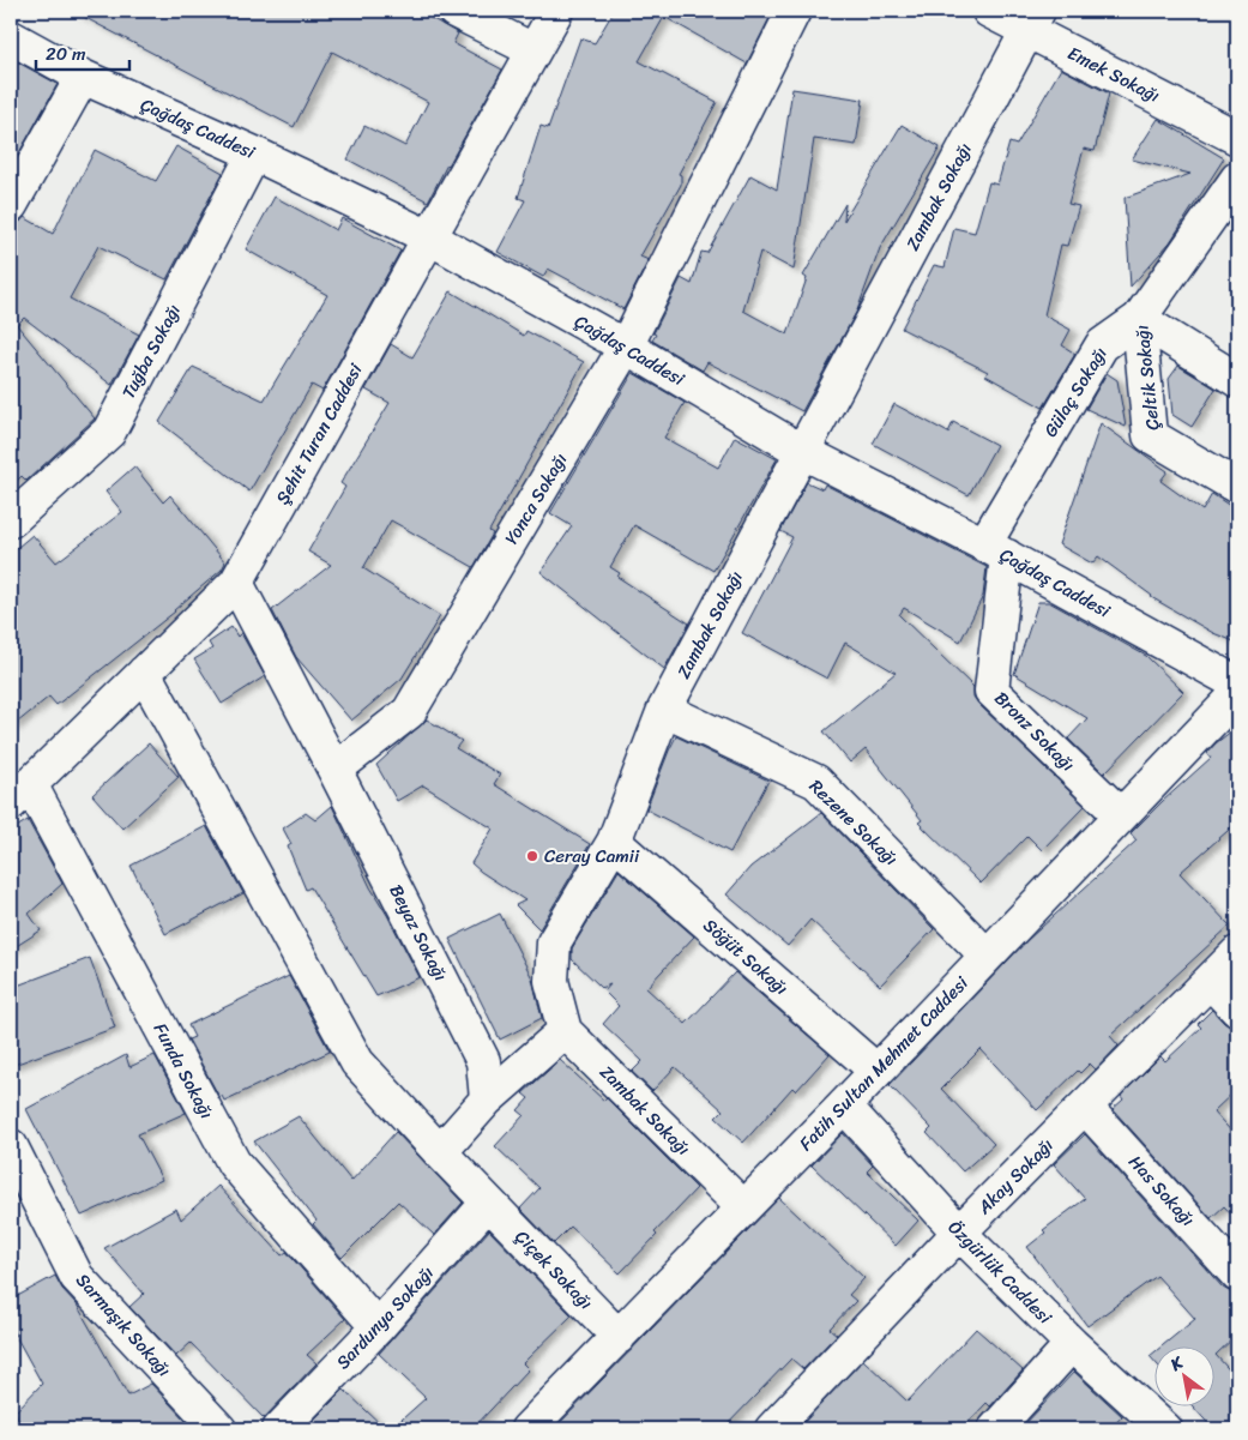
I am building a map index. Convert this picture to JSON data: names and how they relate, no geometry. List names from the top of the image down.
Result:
{
  "streets": {
    "street": [
      "Emek Sokağı",
      "Çağdaş Caddesi",
      "Zambak Sokağı",
      "Tuğba Sokağı",
      "Çeltik Sokağı",
      "Gülaç Sokağı",
      "Şehit Turan Caddesi",
      "Yonca Sokağı",
      "Bronz Sokağı",
      "Rezene Sokağı",
      "Beyaz Sokağı",
      "Söğüt Sokağı",
      "Fatih Sultan Mehmet Caddesi",
      "Funda Sokağı",
      "Akay Sokağı",
      "Has Sokağı",
      "Çiçek Sokağı",
      "Özgürlük Caddesi",
      "Sardunya Sokağı",
      "Sarmaşık Sokağı"
    ]
  },
  "crossings": [
    ["Emek Sokağı", "Zambak Sokağı"],
    ["Çağdaş Caddesi", "Zambak Sokağı"],
    ["Çağdaş Caddesi", "Tuğba Sokağı"],
    ["Çağdaş Caddesi", "Gülaç Sokağı"],
    ["Çağdaş Caddesi", "Şehit Turan Caddesi"],
    ["Çağdaş Caddesi", "Yonca Sokağı"],
    ["Çağdaş Caddesi", "Bronz Sokağı"],
    ["Zambak Sokağı", "Rezene Sokağı"],
    ["Zambak Sokağı", "Söğüt Sokağı"],
    ["Zambak Sokağı", "Fatih Sultan Mehmet Caddesi"],
    ["Çeltik Sokağı", "Gülaç Sokağı"],
    ["Gülaç Sokağı", "Bronz Sokağı"],
    ["Şehit Turan Caddesi", "Funda Sokağı"],
    ["Şehit Turan Caddesi", "Çiçek Sokağı"],
    ["Yonca Sokağı", "Beyaz Sokağı"],
    ["Bronz Sokağı", "Fatih Sultan Mehmet Caddesi"],
    ["Rezene Sokağı", "Fatih Sultan Mehmet Caddesi"],
    ["Söğüt Sokağı", "Fatih Sultan Mehmet Caddesi"],
    ["Fatih Sultan Mehmet Caddesi", "Çiçek Sokağı"],
    ["Fatih Sultan Mehmet Caddesi", "Özgürlük Caddesi"],
    ["Funda Sokağı", "Sardunya Sokağı"],
    ["Akay Sokağı", "Has Sokağı"],
    ["Akay Sokağı", "Özgürlük Caddesi"],
    ["Çiçek Sokağı", "Sardunya Sokağı"]
  ],
  "places": ["Ceray Camii"],
  "scale_bar": "20 m",
  "north": "top left"
}
